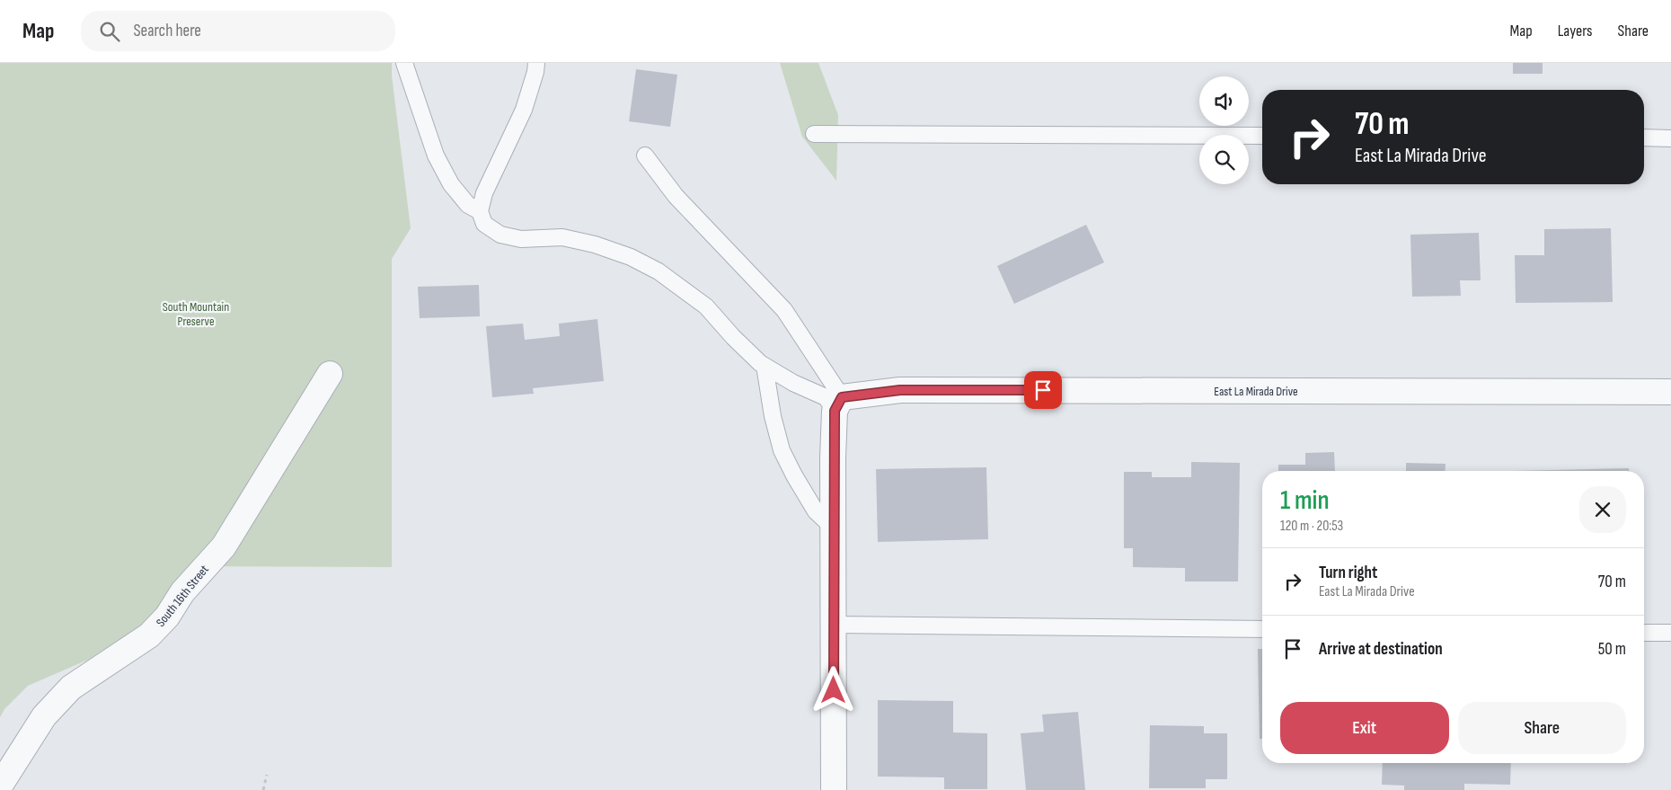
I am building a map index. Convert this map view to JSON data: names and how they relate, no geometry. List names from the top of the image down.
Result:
{
  "streets": {
    "street": ["East La Mirada Drive", "South 16th Street"]
  },
  "parks": ["South Mountain Preserve"],
  "page": {
    "header": "Map",
    "search": "Search here",
    "nav": ["Map", "Layers", "Share"],
    "turn": ["70 m", "East La Mirada Drive"],
    "heading": ["1 min", "120 m · 20:53"],
    "list": [
      {
        "name": "Turn right",
        "note": "East La Mirada Drive",
        "value": "70 m"
      },
      {
        "name": "Arrive at destination",
        "value": "50 m"
      }
    ],
    "buttons": ["Exit", "Share"]
  }
}
